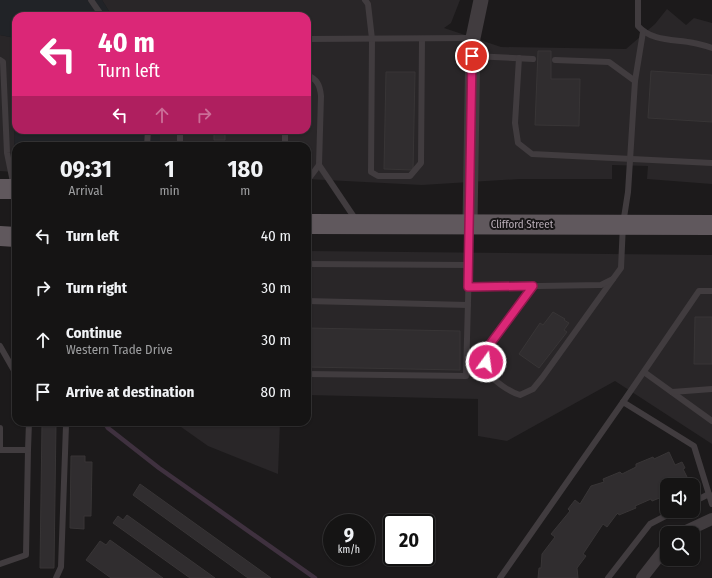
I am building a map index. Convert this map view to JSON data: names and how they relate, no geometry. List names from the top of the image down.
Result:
{
  "streets": {
    "main road": ["Clifford Street"]
  },
  "page": {
    "turn": ["40 m", "Turn left"],
    "eta": [
      "09:31",
      "Arrival",
      "1",
      "min",
      "180",
      "m"
    ],
    "list": [
      {
        "name": "Turn left",
        "value": "40 m"
      },
      {
        "name": "Turn right",
        "value": "30 m"
      },
      {
        "name": "Continue",
        "note": "Western Trade Drive",
        "value": "30 m"
      },
      {
        "name": "Arrive at destination",
        "value": "80 m"
      }
    ],
    "speed": "9 km/h",
    "limit": "20"
  }
}
